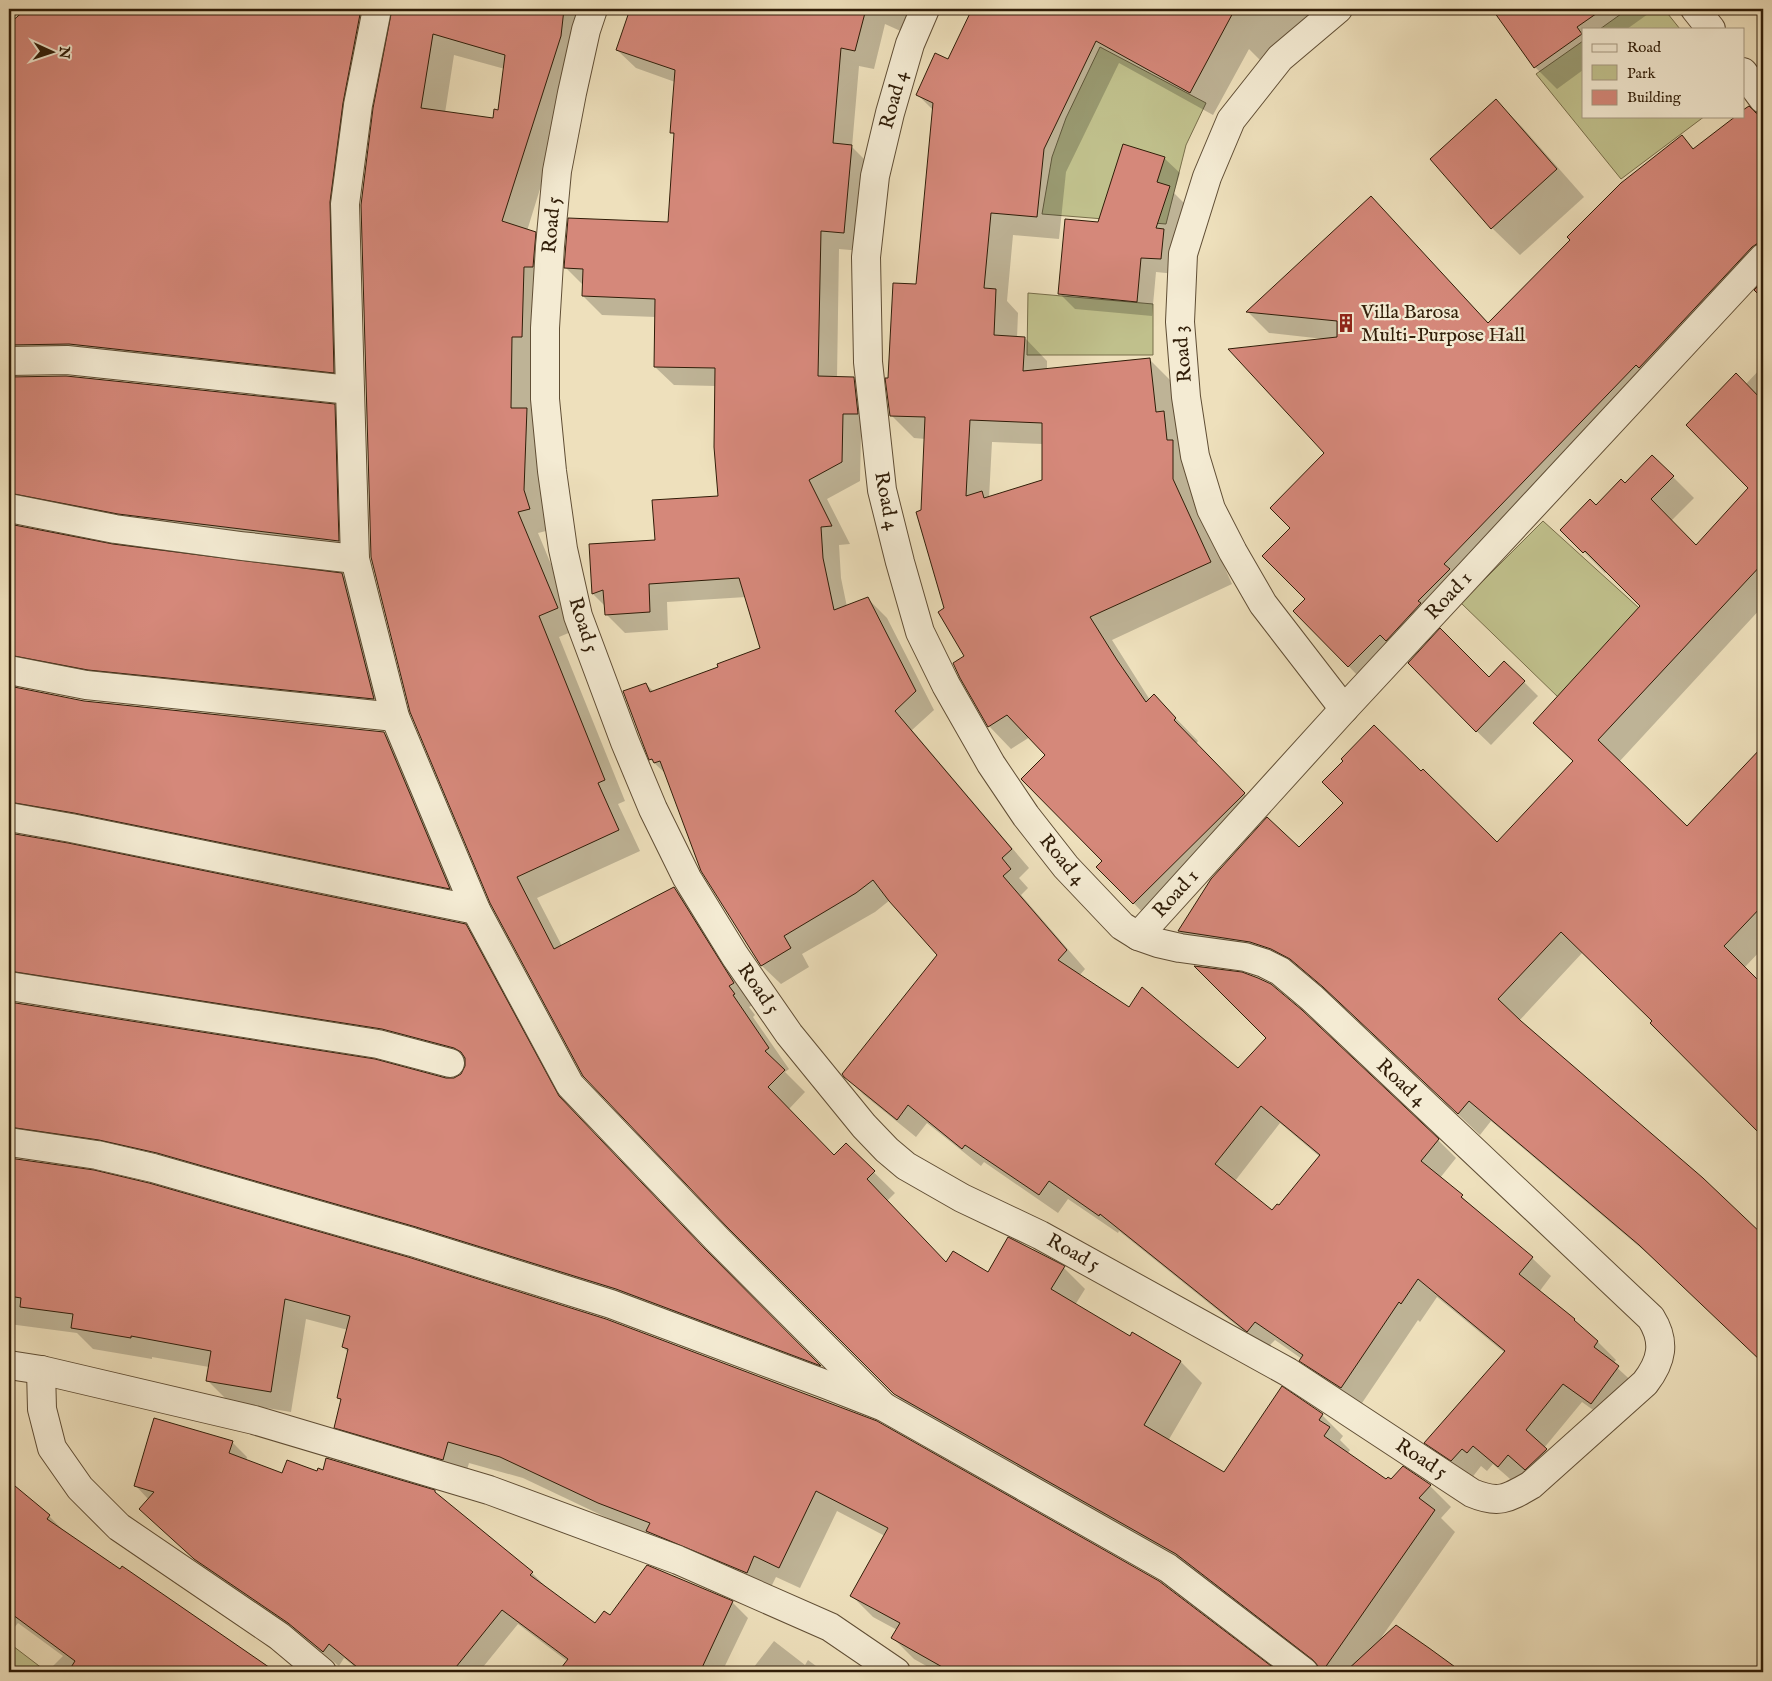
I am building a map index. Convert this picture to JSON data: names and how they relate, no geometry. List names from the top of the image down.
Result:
{
  "streets": {
    "street": [
      "Road 4",
      "Road 5",
      "Road 3",
      "Road 1"
    ]
  },
  "crossings": [
    ["Road 4", "Road 5"],
    ["Road 4", "Road 1"],
    ["Road 3", "Road 1"]
  ],
  "places": {
    "building": ["Villa Barosa Multi-Purpose Hall"]
  },
  "legend": ["Road", "Park", "Building"],
  "north": "right"
}
